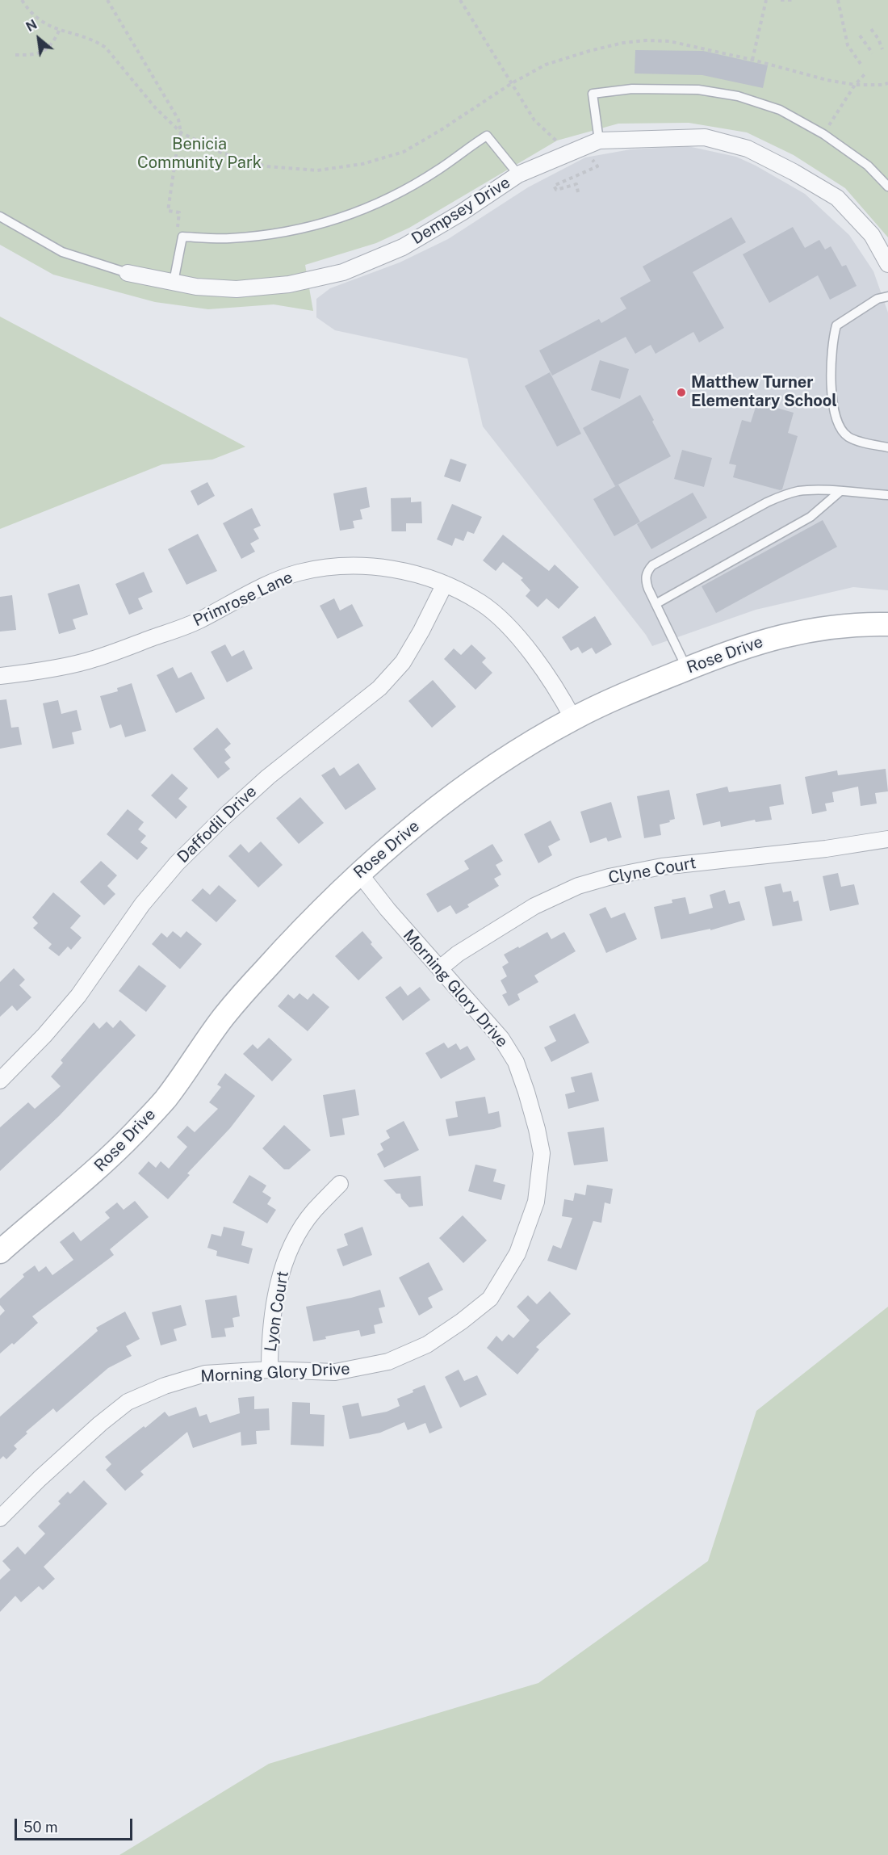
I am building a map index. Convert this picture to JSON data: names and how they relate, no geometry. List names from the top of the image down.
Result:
{
  "streets": {
    "main road": ["Rose Drive"],
    "street": [
      "Dempsey Drive",
      "Primrose Lane",
      "Daffodil Drive",
      "Clyne Court",
      "Morning Glory Drive",
      "Lyon Court"
    ]
  },
  "crossings": [
    ["Primrose Lane", "Rose Drive"],
    ["Primrose Lane", "Daffodil Drive"],
    ["Rose Drive", "Morning Glory Drive"],
    ["Clyne Court", "Morning Glory Drive"],
    ["Morning Glory Drive", "Lyon Court"]
  ],
  "parks": ["Benicia Community Park"],
  "places": ["Matthew Turner Elementary School"],
  "scale_bar": "50 m",
  "north": "top left"
}
